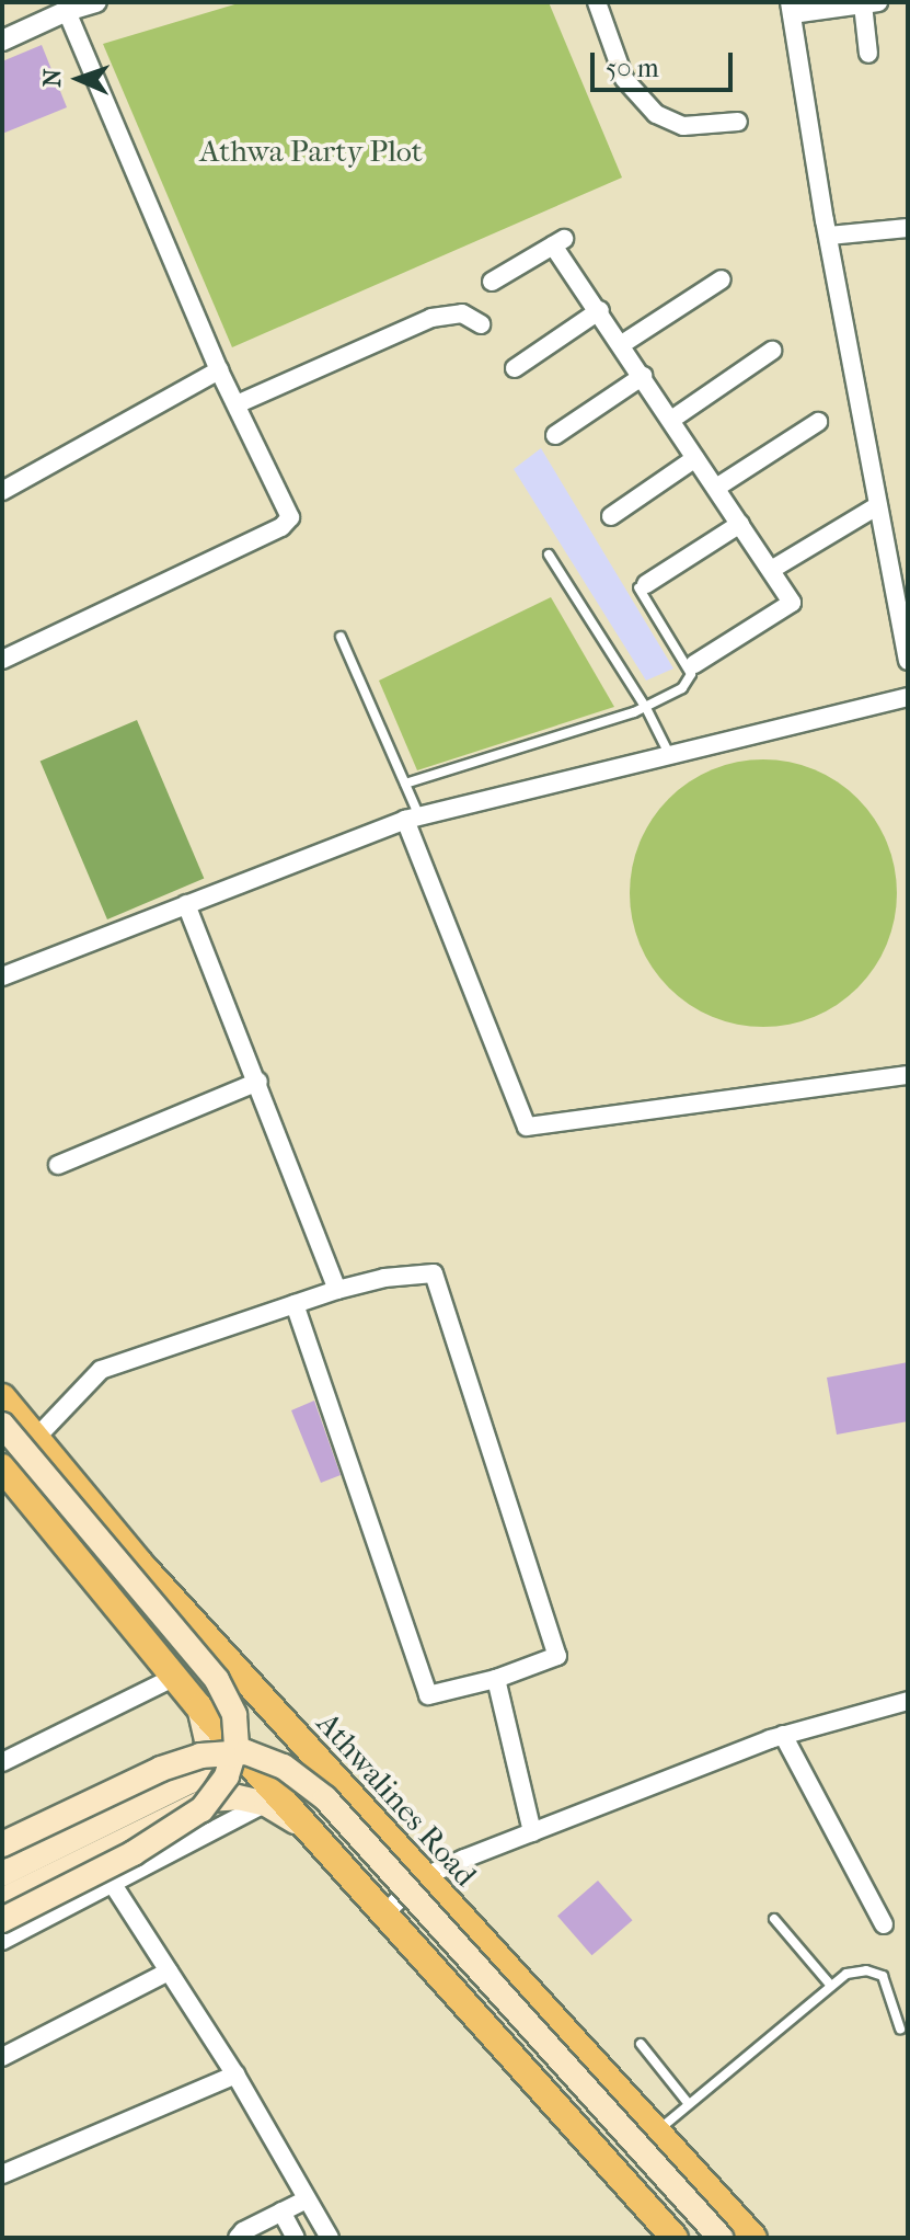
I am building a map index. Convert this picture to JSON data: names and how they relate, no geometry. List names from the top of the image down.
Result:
{
  "streets": {
    "main road": ["Athwalines Road"]
  },
  "parks": ["Athwa Party Plot"],
  "scale_bar": "50 m",
  "north": "left"
}
